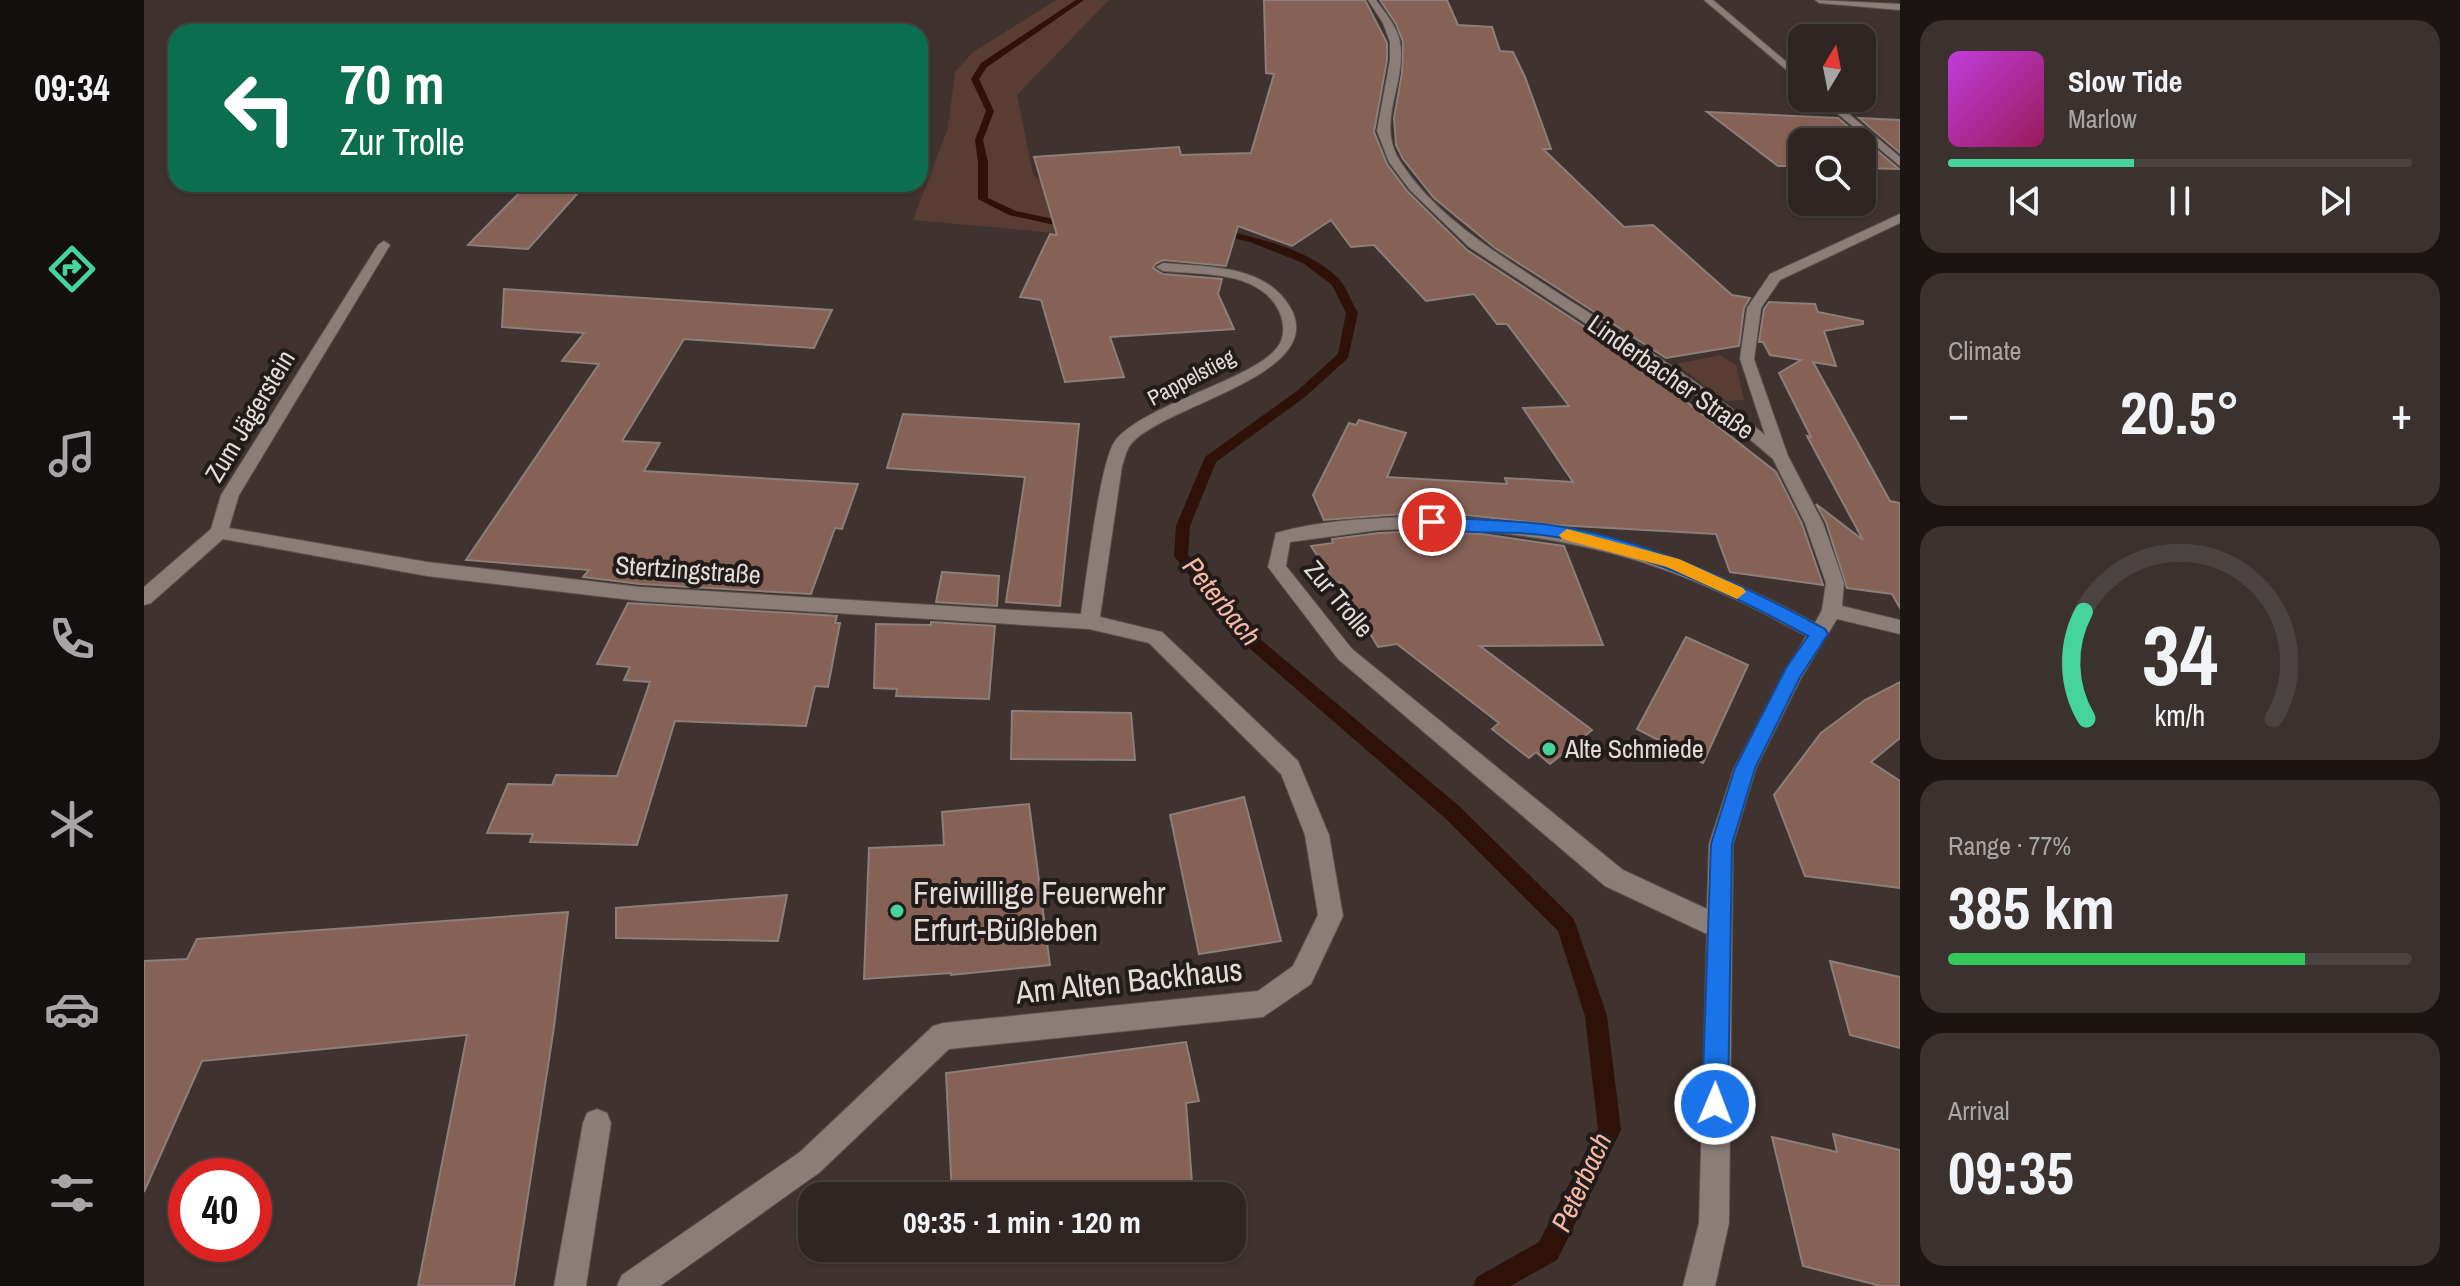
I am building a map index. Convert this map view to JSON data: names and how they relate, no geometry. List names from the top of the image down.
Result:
{
  "streets": {
    "street": [
      "Pappelstieg",
      "Linderbacher Straße",
      "Zum Jägerstein",
      "Stertzingstraße",
      "Zur Trolle",
      "Am Alten Backhaus"
    ]
  },
  "crossings": [
    ["Pappelstieg", "Stertzingstraße"],
    ["Zum Jägerstein", "Stertzingstraße"],
    ["Stertzingstraße", "Am Alten Backhaus"]
  ],
  "water": ["Peterbach"],
  "places": ["Alte Schmiede", "Freiwillige Feuerwehr Erfurt-Büßleben"],
  "north": "top",
  "page": {
    "tabs": "09:34",
    "turn": ["70 m", "Zur Trolle"],
    "song": ["Slow Tide", "Marlow"],
    "tile": [
      "Climate",
      ["Range · 77%", "385 km"],
      ["Arrival", "09:35"]
    ],
    "heat": ["−", "20.5°", "+"],
    "limit": "40",
    "trip": "09:35 · 1 min · 120 m",
    "gauge": ["34", "km/h"]
  }
}
